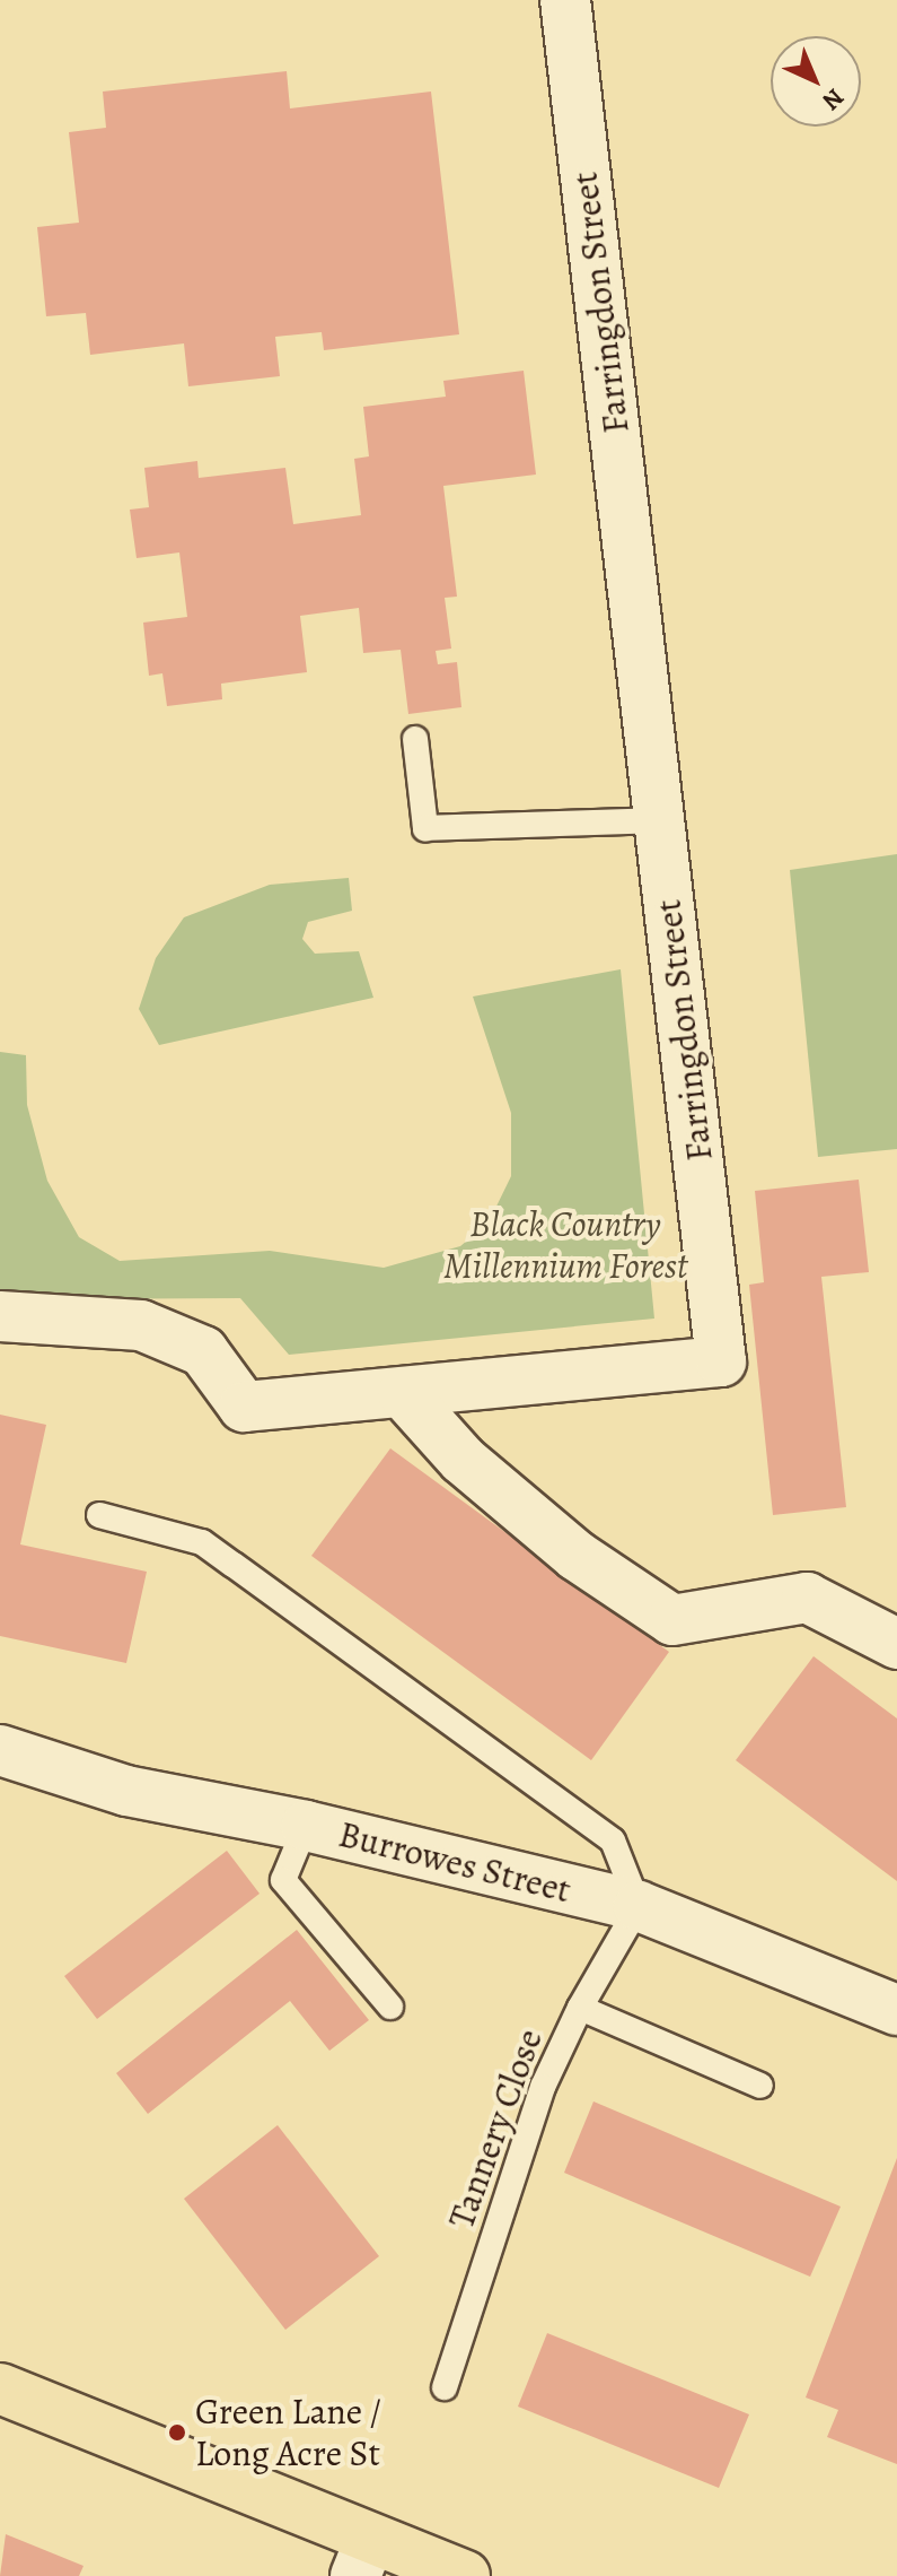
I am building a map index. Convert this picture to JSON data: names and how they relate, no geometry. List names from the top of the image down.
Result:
{
  "streets": {
    "street": ["Farringdon Street", "Burrowes Street"],
    "lane": ["Tannery Close"]
  },
  "crossings": [
    ["Burrowes Street", "Tannery Close"]
  ],
  "parks": ["Black Country Millennium Forest"],
  "places": ["Green Lane / Long Acre St"],
  "north": "bottom right"
}
